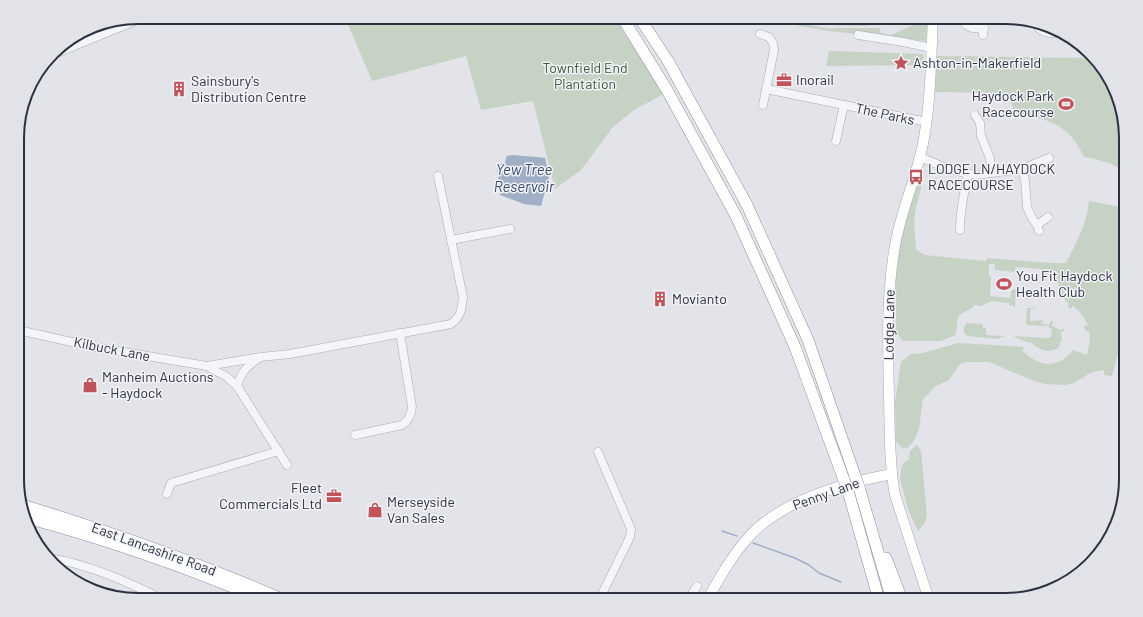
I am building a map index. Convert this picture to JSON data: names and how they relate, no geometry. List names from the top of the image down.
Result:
{
  "streets": {
    "highway": ["East Lancashire Road"],
    "main road": ["Lodge Lane", "Penny Lane"],
    "street": ["The Parks", "Kilbuck Lane"]
  },
  "crossings": [
    ["The Parks", "Lodge Lane"],
    ["Lodge Lane", "Penny Lane"]
  ],
  "water": ["Yew Tree Reservoir"],
  "parks": ["Townfield End Plantation"],
  "places": {
    "place": ["Ashton-in-Makerfield"],
    "office": ["Inorail", "Fleet Commercials Ltd"],
    "building": ["Sainsbury's Distribution Centre", "Movianto"],
    "sports": ["Haydock Park Racecourse", "You Fit Haydock Health Club"],
    "bus stop": ["LODGE LN/HAYDOCK RACECOURSE"],
    "shop": ["Manheim Auctions - Haydock", "Merseyside Van Sales"]
  }
}
